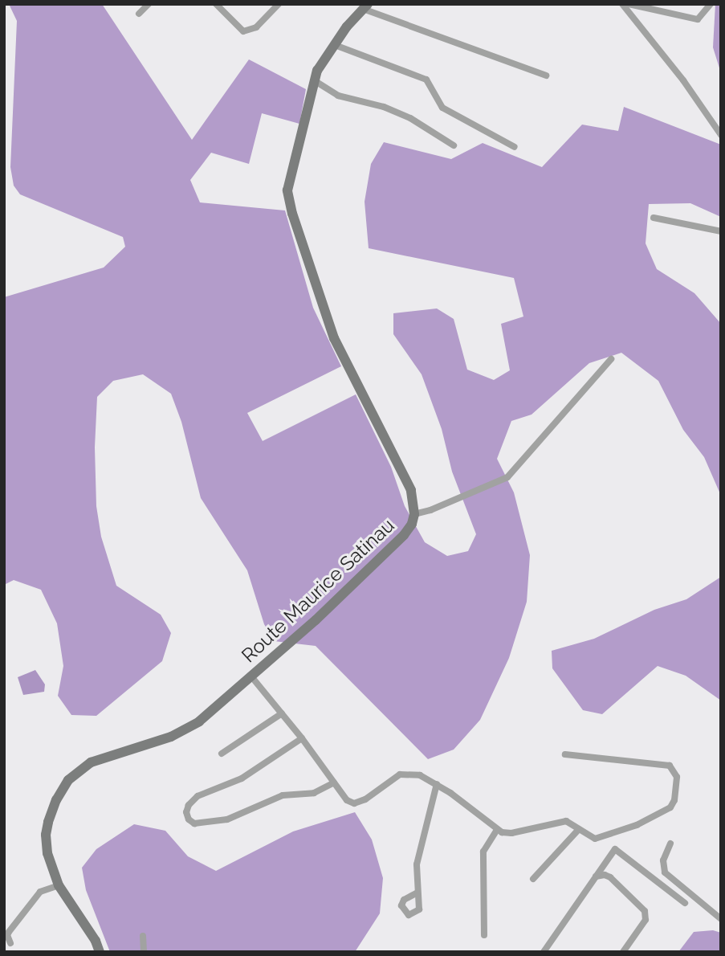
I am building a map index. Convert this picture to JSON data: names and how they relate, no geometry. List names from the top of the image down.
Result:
{
  "streets": {
    "main road": ["Route Maurice Satinau"]
  }
}
